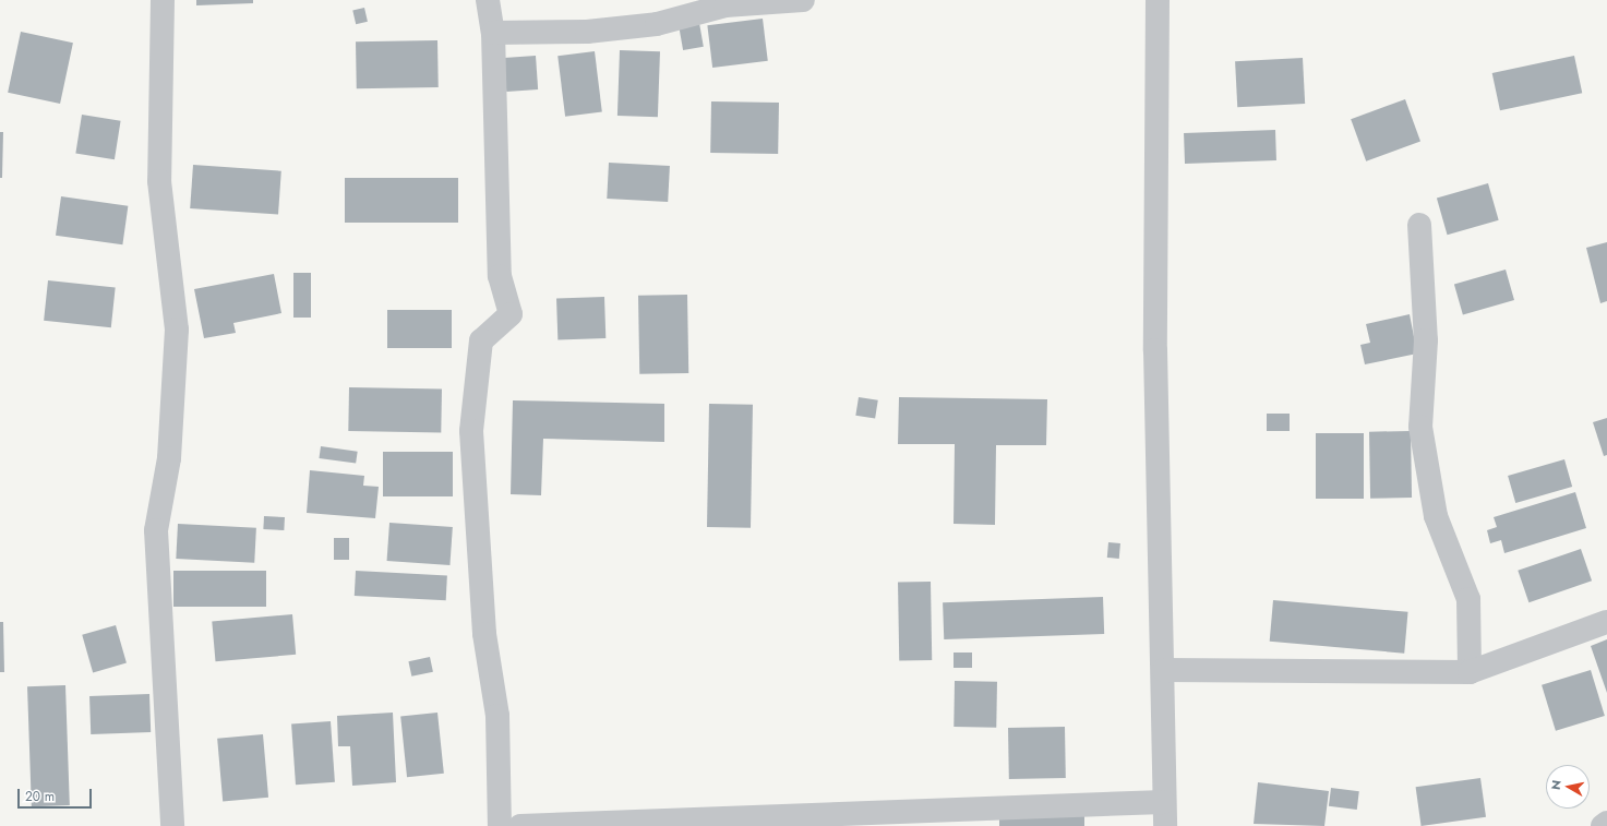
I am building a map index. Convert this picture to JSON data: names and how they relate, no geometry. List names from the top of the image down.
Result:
{
  "scale_bar": "20 m",
  "north": "left"
}
